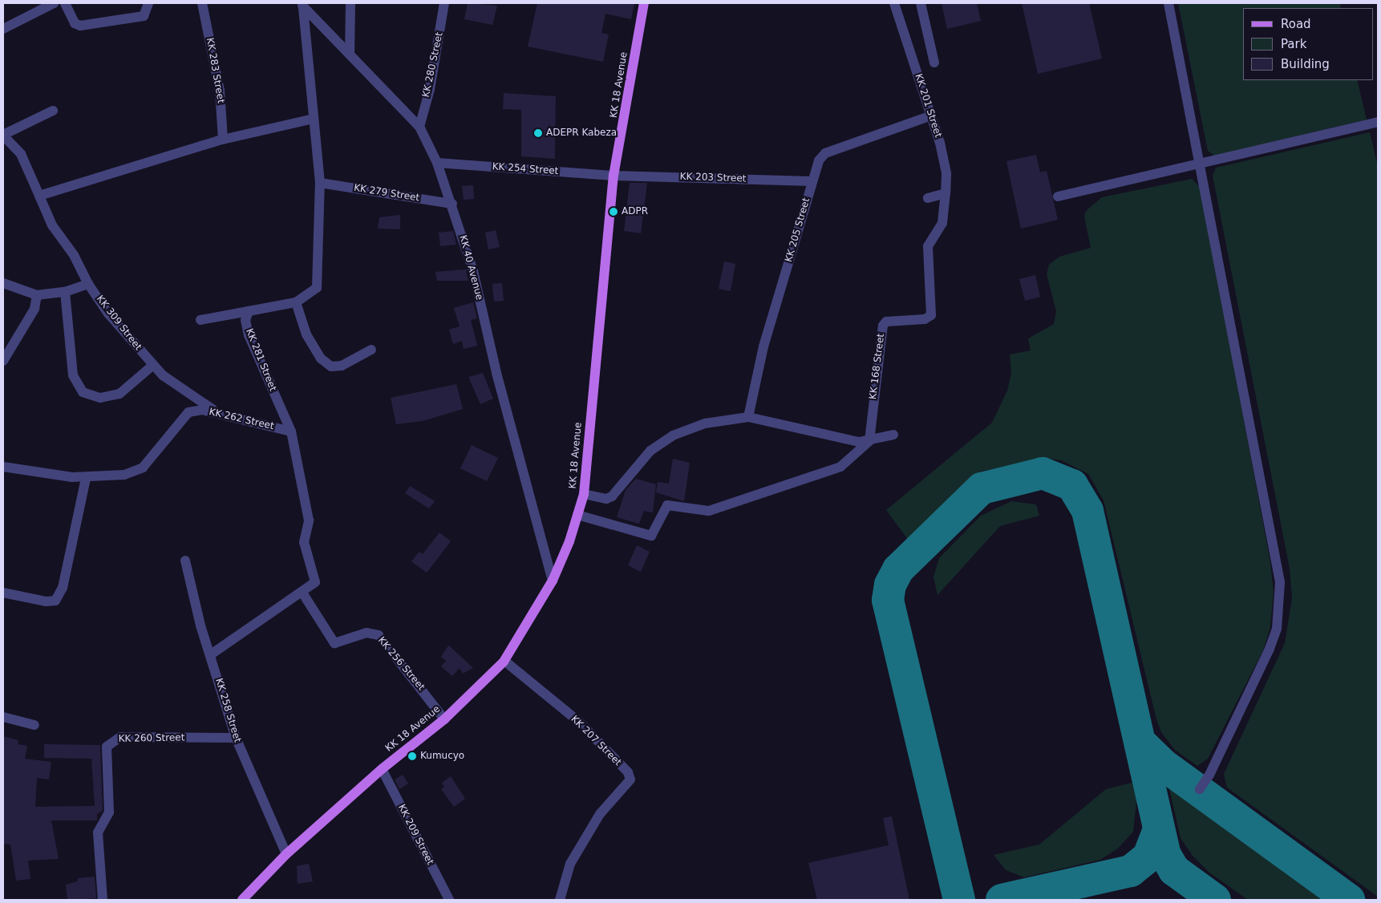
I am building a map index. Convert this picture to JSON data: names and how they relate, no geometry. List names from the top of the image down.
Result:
{
  "streets": {
    "main road": ["KK 18 Avenue"],
    "street": [
      "KK 280 Street",
      "KK 283 Street",
      "KK 201 Street",
      "KK 254 Street",
      "KK 203 Street",
      "KK 279 Street",
      "KK 205 Street",
      "KK 40 Avenue",
      "KK 309 Street",
      "KK 281 Street",
      "KK 168 Street",
      "KK 262 Street",
      "KK 256 Street",
      "KK 258 Street",
      "KK 260 Street",
      "KK 207 Street",
      "KK 209 Street"
    ]
  },
  "crossings": [
    ["KK 280 Street", "KK 40 Avenue"],
    ["KK 18 Avenue", "KK 254 Street"],
    ["KK 18 Avenue", "KK 203 Street"],
    ["KK 18 Avenue", "KK 40 Avenue"],
    ["KK 18 Avenue", "KK 256 Street"],
    ["KK 18 Avenue", "KK 258 Street"],
    ["KK 18 Avenue", "KK 207 Street"],
    ["KK 18 Avenue", "KK 209 Street"],
    ["KK 201 Street", "KK 205 Street"],
    ["KK 201 Street", "KK 168 Street"],
    ["KK 254 Street", "KK 203 Street"],
    ["KK 254 Street", "KK 40 Avenue"],
    ["KK 203 Street", "KK 205 Street"],
    ["KK 279 Street", "KK 40 Avenue"],
    ["KK 309 Street", "KK 262 Street"],
    ["KK 281 Street", "KK 262 Street"],
    ["KK 281 Street", "KK 256 Street"],
    ["KK 281 Street", "KK 258 Street"],
    ["KK 258 Street", "KK 260 Street"]
  ],
  "places": ["ADEPR Kabeza", "ADPR", "Kumucyo"],
  "legend": ["Road", "Park", "Building"]
}
